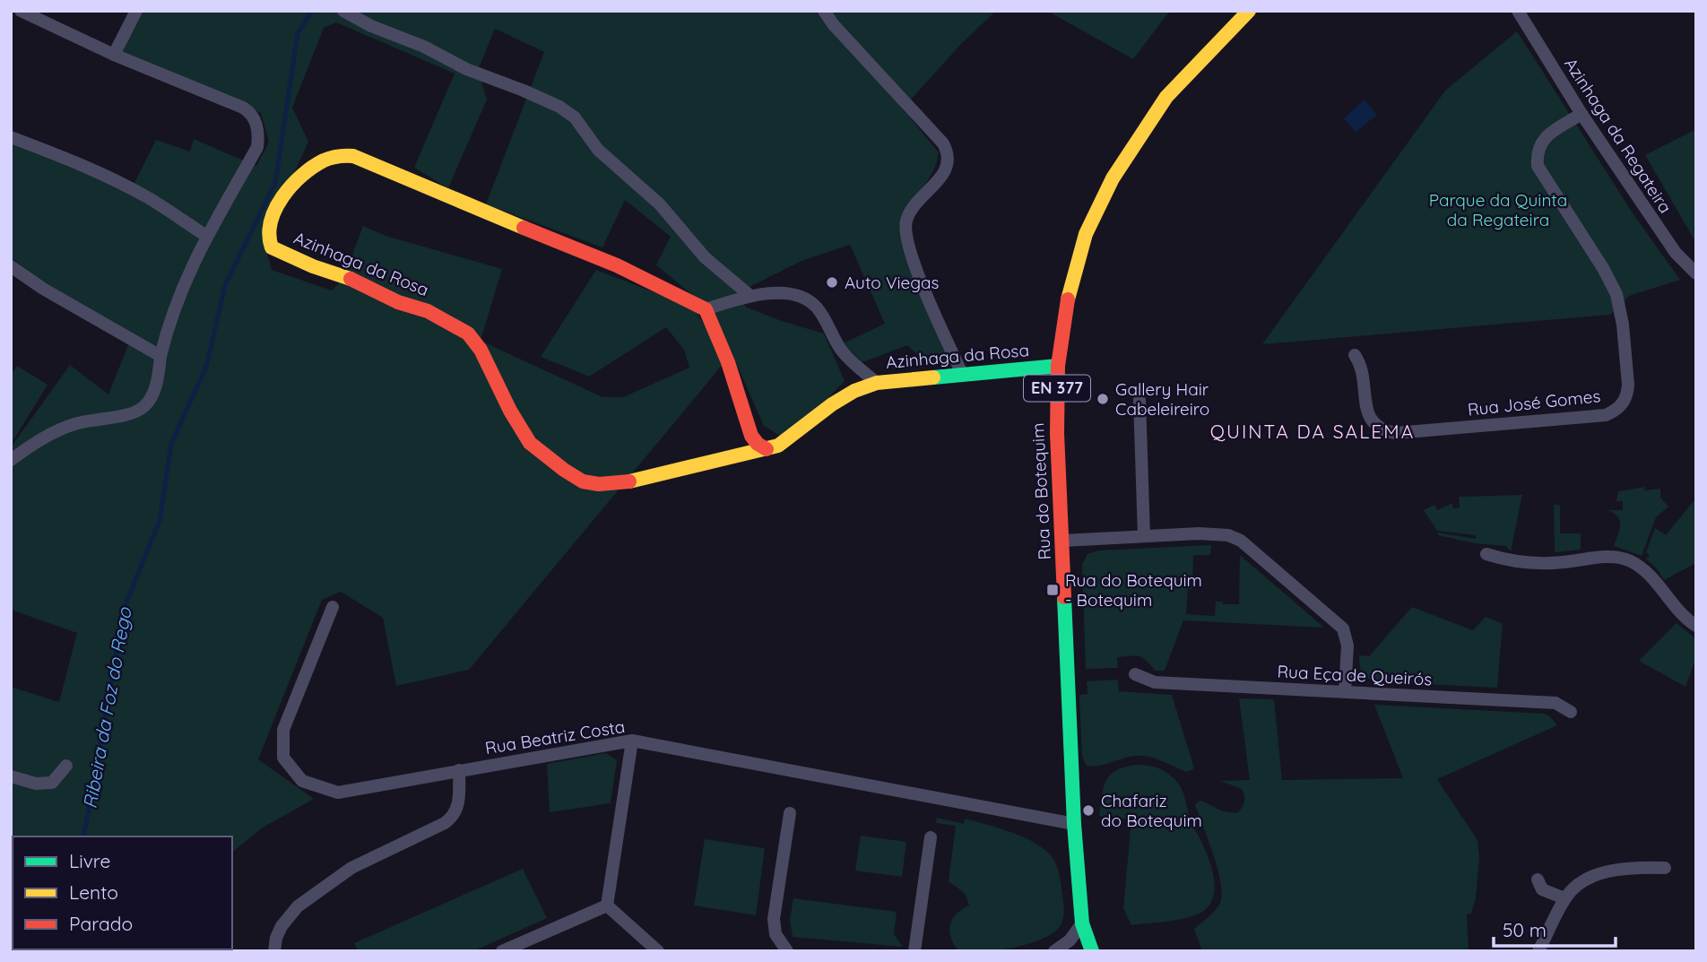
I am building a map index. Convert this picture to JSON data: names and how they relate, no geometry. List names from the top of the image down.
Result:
{
  "streets": {
    "street": [
      "Azinhaga da Regateira",
      "Azinhaga da Rosa",
      "EN 377",
      "Rua José Gomes",
      "Rua do Botequim",
      "Rua Eça de Queirós",
      "Rua Beatriz Costa"
    ]
  },
  "crossings": [
    ["Azinhaga da Regateira", "Rua José Gomes"],
    ["Azinhaga da Rosa", "Rua do Botequim"],
    ["Rua do Botequim", "Rua Beatriz Costa"]
  ],
  "districts": ["QUINTA DA SALEMA"],
  "water": ["Ribeira da Foz do Rego"],
  "parks": ["Parque da Quinta da Regateira"],
  "places": {
    "other": ["Auto Viegas", "Gallery Hair Cabeleireiro", "Chafariz do Botequim"],
    "transit": ["Rua do Botequim - Botequim"]
  },
  "legend": ["Livre", "Lento", "Parado"],
  "scale_bar": "50 m"
}
